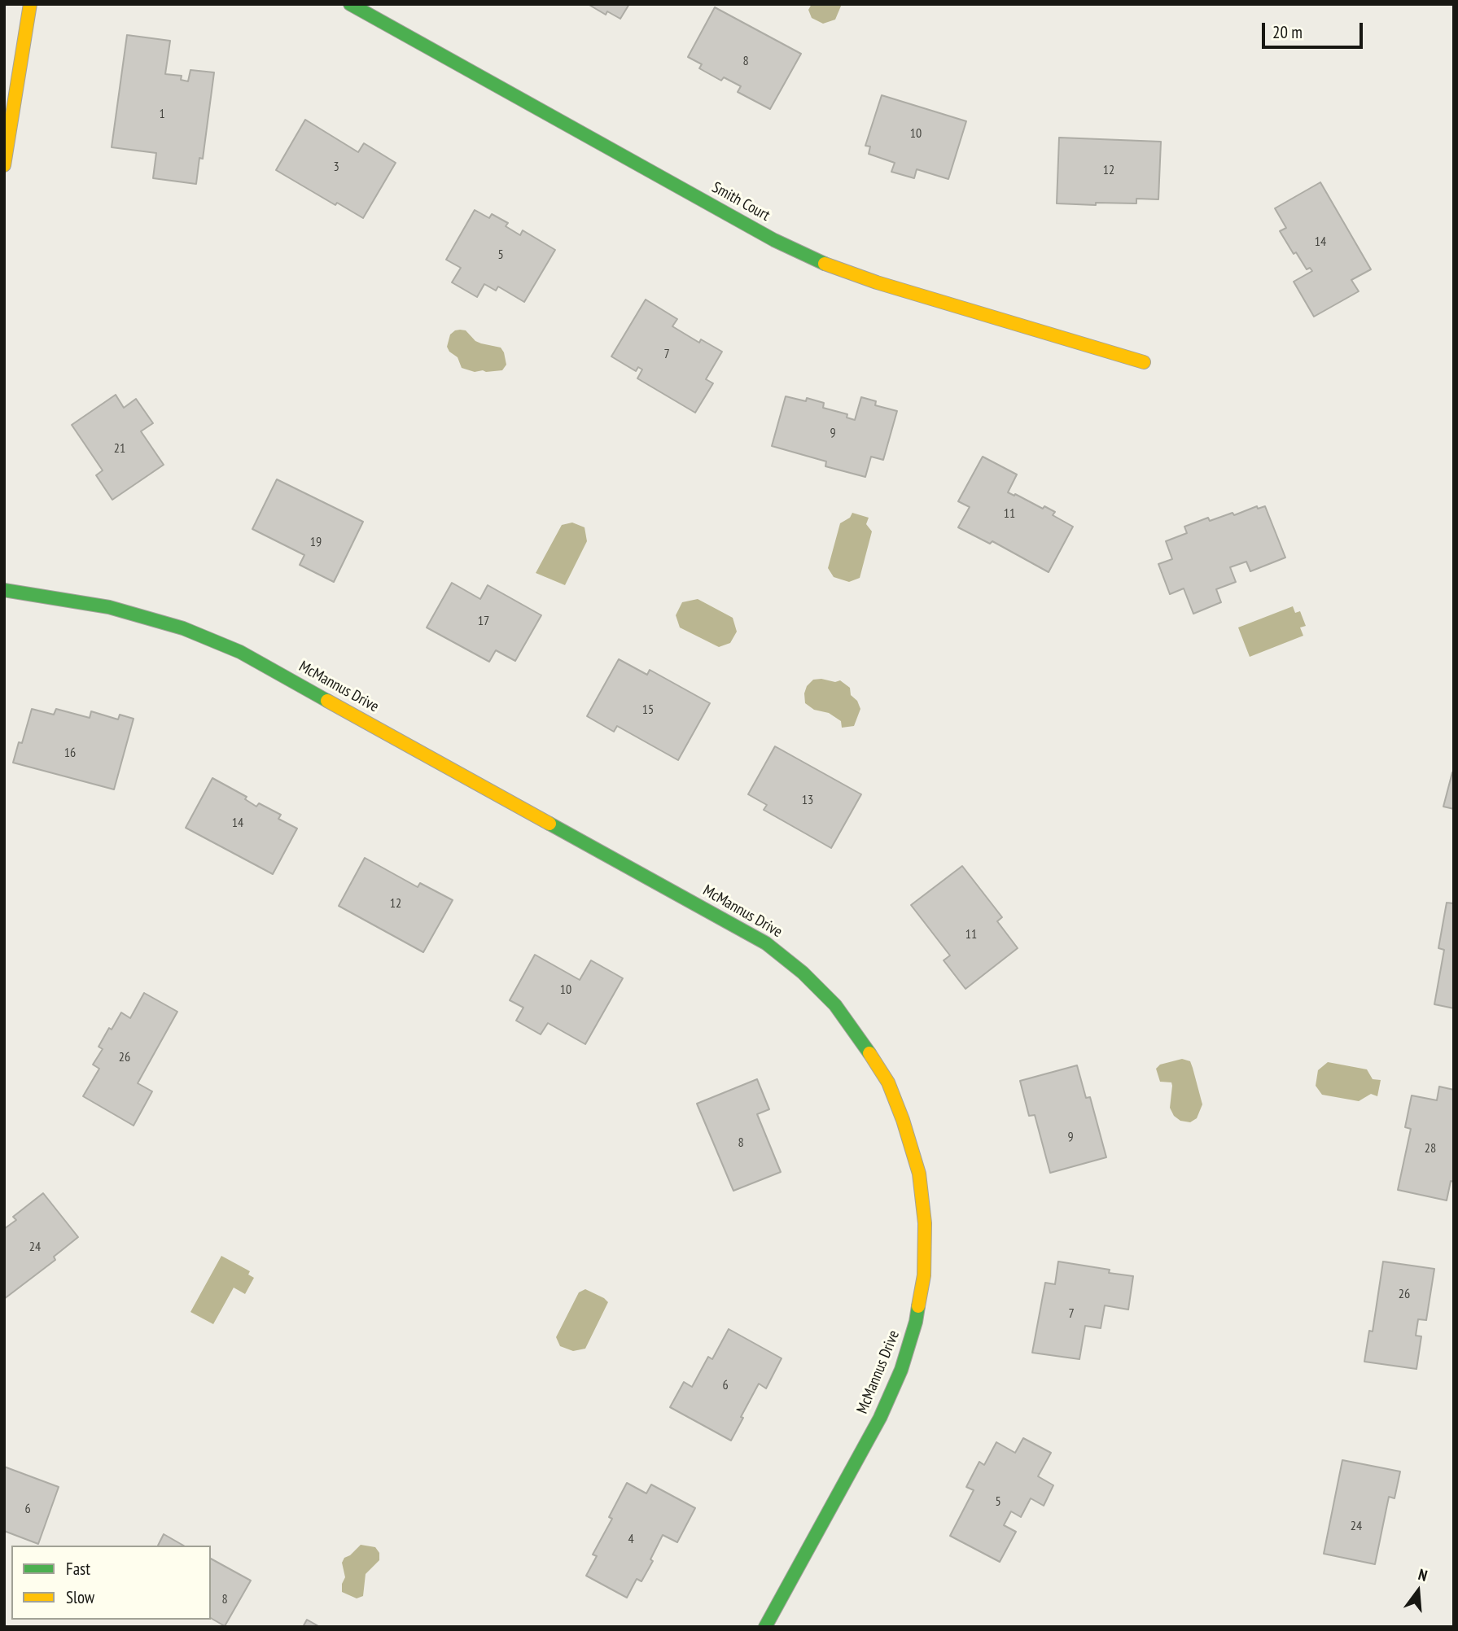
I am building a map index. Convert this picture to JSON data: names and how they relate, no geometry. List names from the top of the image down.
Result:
{
  "streets": {
    "street": ["Smith Court", "McMannus Drive"]
  },
  "house_numbers": [
    "8",
    "1",
    "10",
    "3",
    "12",
    "14",
    "5",
    "7",
    "9",
    "21",
    "11",
    "19",
    "17",
    "15",
    "16",
    "13",
    "14",
    "12",
    "11",
    "10",
    "26",
    "9",
    "8",
    "28",
    "24",
    "26",
    "7",
    "6",
    "5",
    "6",
    "24",
    "4",
    "8"
  ],
  "legend": ["Fast", "Slow"],
  "scale_bar": "20 m",
  "north": "top"
}
